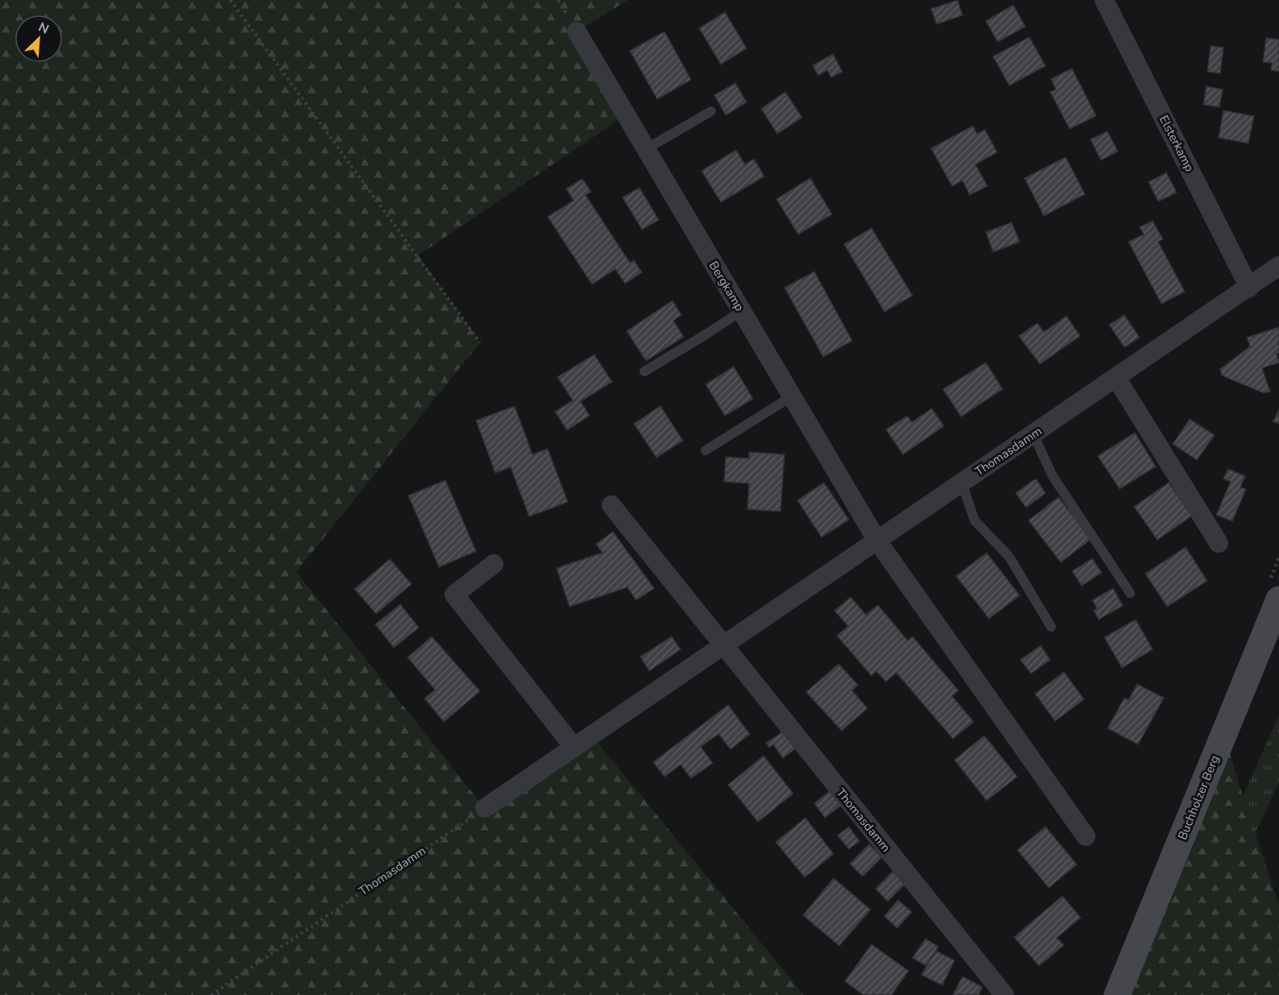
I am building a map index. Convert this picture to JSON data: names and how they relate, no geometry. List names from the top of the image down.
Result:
{
  "streets": {
    "main road": ["Buchholzer Berg"],
    "street": ["Elsterkamp", "Bergkamp", "Thomasdamm"]
  },
  "crossings": [
    ["Elsterkamp", "Thomasdamm"],
    ["Bergkamp", "Thomasdamm"]
  ],
  "north": "top right"
}
